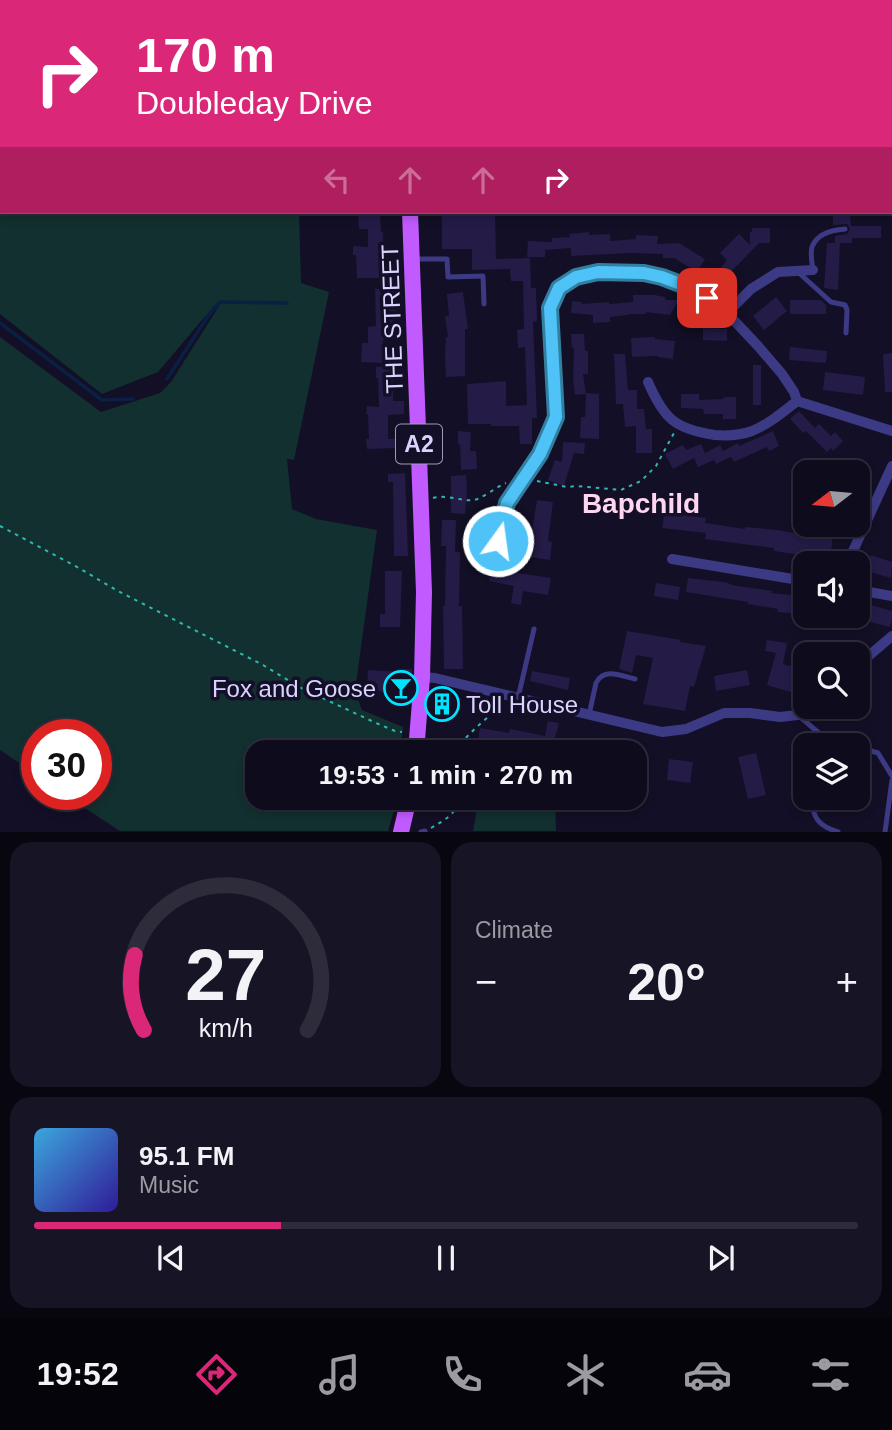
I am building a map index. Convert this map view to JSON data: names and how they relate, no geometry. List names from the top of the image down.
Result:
{
  "streets": {
    "main road": ["THE STREET", "A2"]
  },
  "crossings": [
    ["THE STREET", "A2"]
  ],
  "districts": ["Bapchild"],
  "places": {
    "bar": ["Fox and Goose"],
    "building": ["Toll House"]
  },
  "north": "left",
  "page": {
    "turn": ["170 m", "Doubleday Drive"],
    "limit": "30",
    "trip": "19:53 · 1 min · 270 m",
    "tile": "Climate",
    "heat": ["−", "20°", "+"],
    "song": ["95.1 FM", "Music"],
    "tabs": "19:52",
    "gauge": ["27", "km/h"]
  }
}
